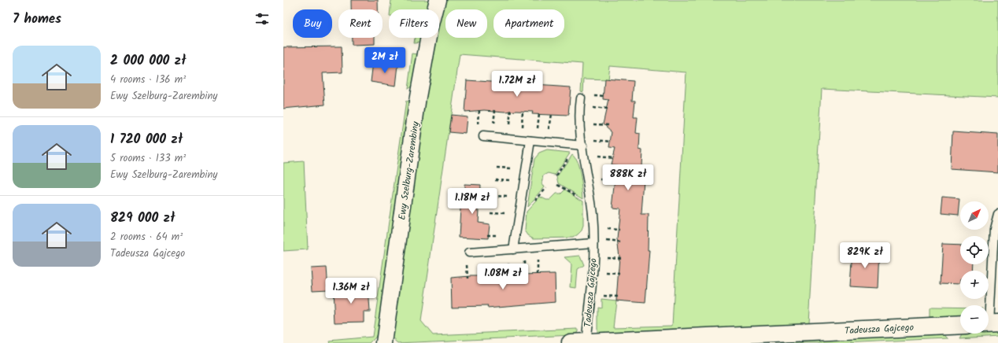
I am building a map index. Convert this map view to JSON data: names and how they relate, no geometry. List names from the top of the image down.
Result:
{
  "streets": {
    "street": ["Ewy Szelburg-Zarembiny", "Tadeusza Gajcego"]
  },
  "north": "top right",
  "page": {
    "heading": "7 homes",
    "chip": [
      "Buy",
      "Rent",
      "Filters",
      "New",
      "Apartment"
    ],
    "list": [
      {
        "name": "2 000 000 zł",
        "note": "4 rooms · 136 m² · Ewy Szelburg-Zarembiny"
      },
      {
        "name": "1 720 000 zł",
        "note": "5 rooms · 133 m² · Ewy Szelburg-Zarembiny"
      },
      {
        "name": "829 000 zł",
        "note": "2 rooms · 64 m² · Tadeusza Gajcego"
      }
    ],
    "price": [
      "2M zł",
      "1.72M zł",
      "888K zł",
      "1.18M zł",
      "829K zł",
      "1.08M zł",
      "1.36M zł"
    ],
    "map_buttons": ["+", "−"]
  }
}
